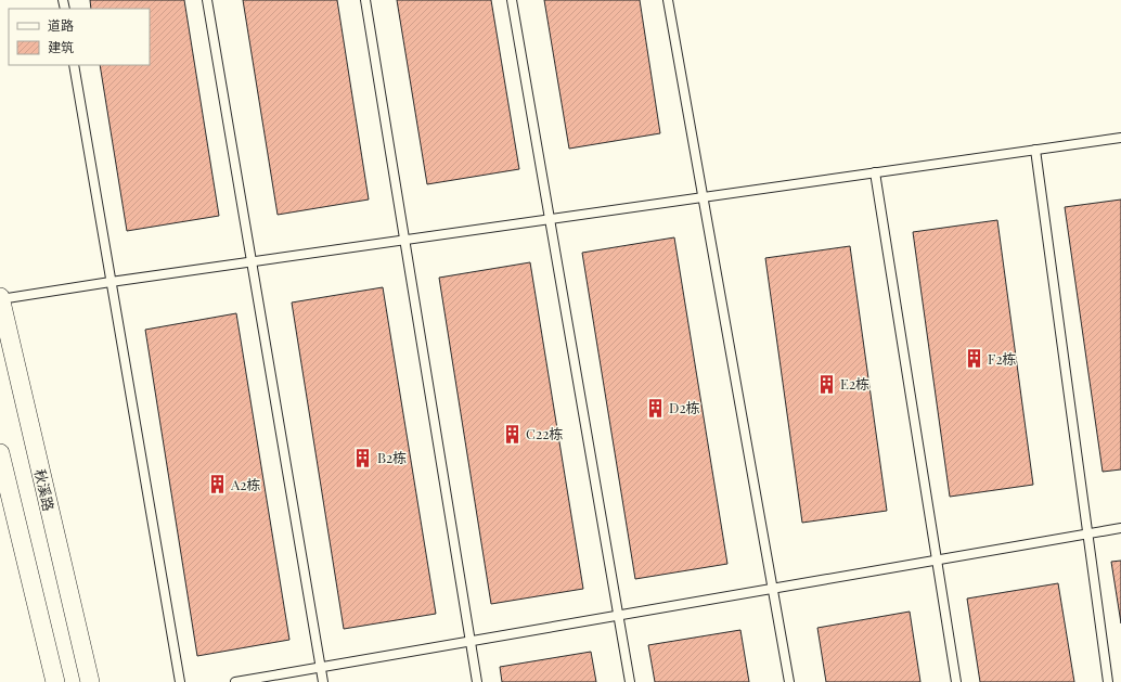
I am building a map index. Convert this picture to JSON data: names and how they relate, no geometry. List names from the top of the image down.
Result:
{
  "streets": {
    "street": ["秋溪路"]
  },
  "places": {
    "building": [
      "F2栋",
      "E2栋",
      "D2栋",
      "C22栋",
      "B2栋",
      "A2栋"
    ]
  },
  "legend": ["道路", "建筑"]
}
